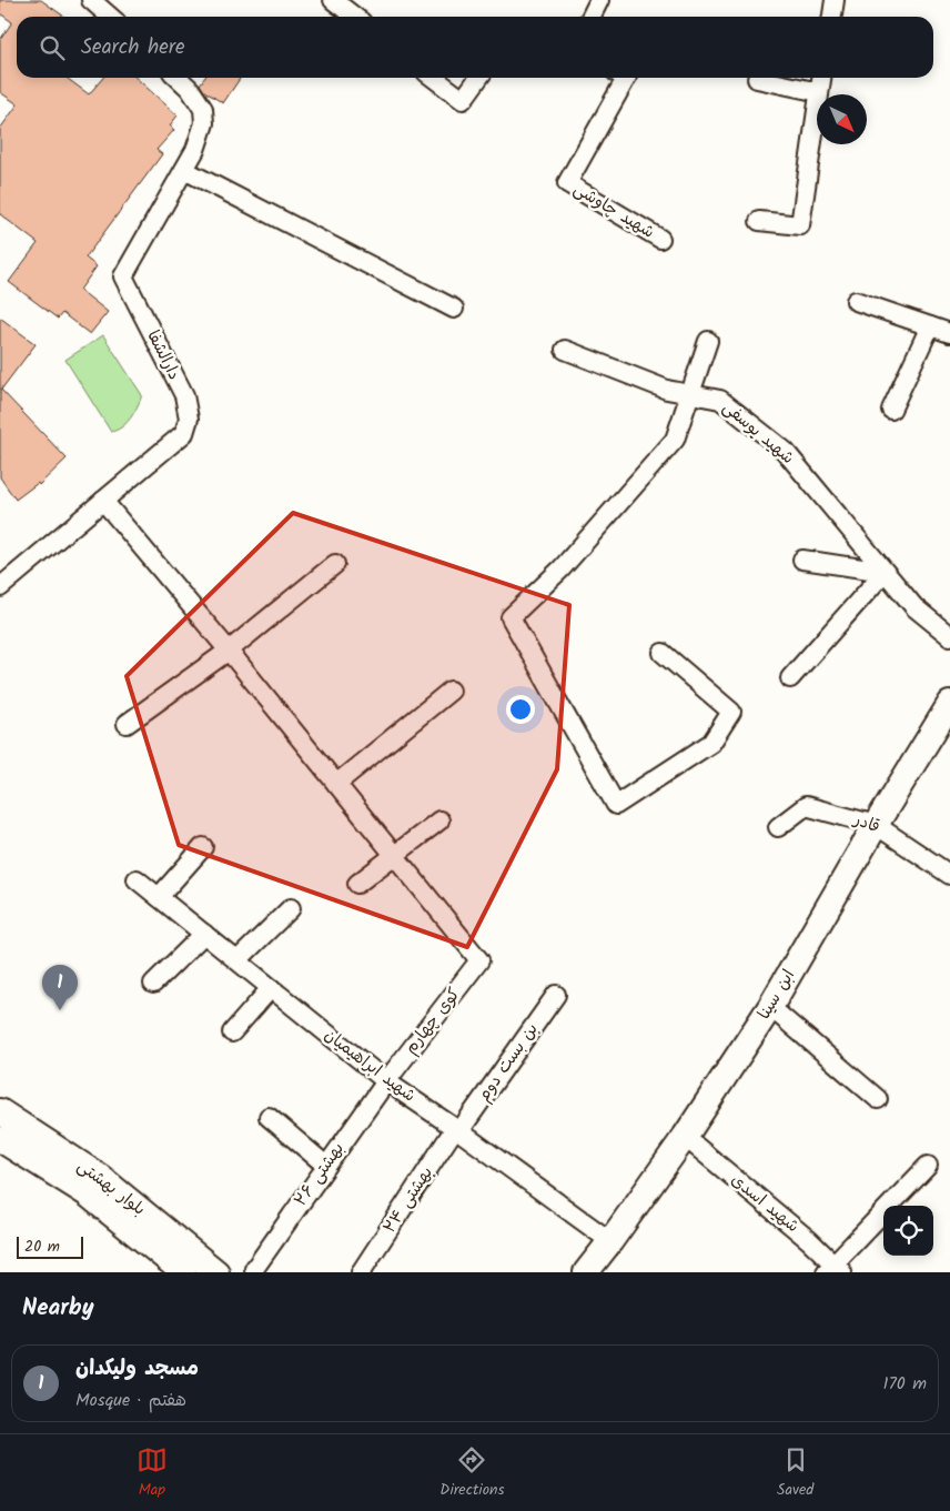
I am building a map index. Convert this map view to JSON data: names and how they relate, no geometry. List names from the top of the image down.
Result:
{
  "streets": {
    "main road": ["ابن سینا", "بلوار بهشتی"],
    "street": [
      "شهید چاوشی",
      "دارالشفا",
      "شهید یوسفی",
      "قادر",
      "کوی چهارم",
      "بن بست دوم",
      "شهید ابراهیمیان",
      "بهشتی ۲۶",
      "بهشتی ۲۴",
      "شهید اسدی"
    ]
  },
  "crossings": [
    ["قادر", "ابن سینا"],
    ["ابن سینا", "شهید ابراهیمیان"],
    ["ابن سینا", "شهید اسدی"],
    ["کوی چهارم", "شهید ابراهیمیان"],
    ["کوی چهارم", "بهشتی ۲۶"],
    ["بن بست دوم", "شهید ابراهیمیان"],
    ["بن بست دوم", "بهشتی ۲۴"],
    ["شهید ابراهیمیان", "بهشتی ۲۶"],
    ["شهید ابراهیمیان", "بهشتی ۲۴"]
  ],
  "scale_bar": "20 m",
  "north": "bottom right",
  "page": {
    "search": "Search here",
    "pins": "1",
    "scale": "20 m",
    "heading": "Nearby",
    "list": [
      {
        "mark": "1",
        "name": "مسجد ولیکدان",
        "note": "Mosque · هفتم",
        "value": "170 m"
      }
    ],
    "nav": ["Map", "Directions", "Saved"]
  }
}
